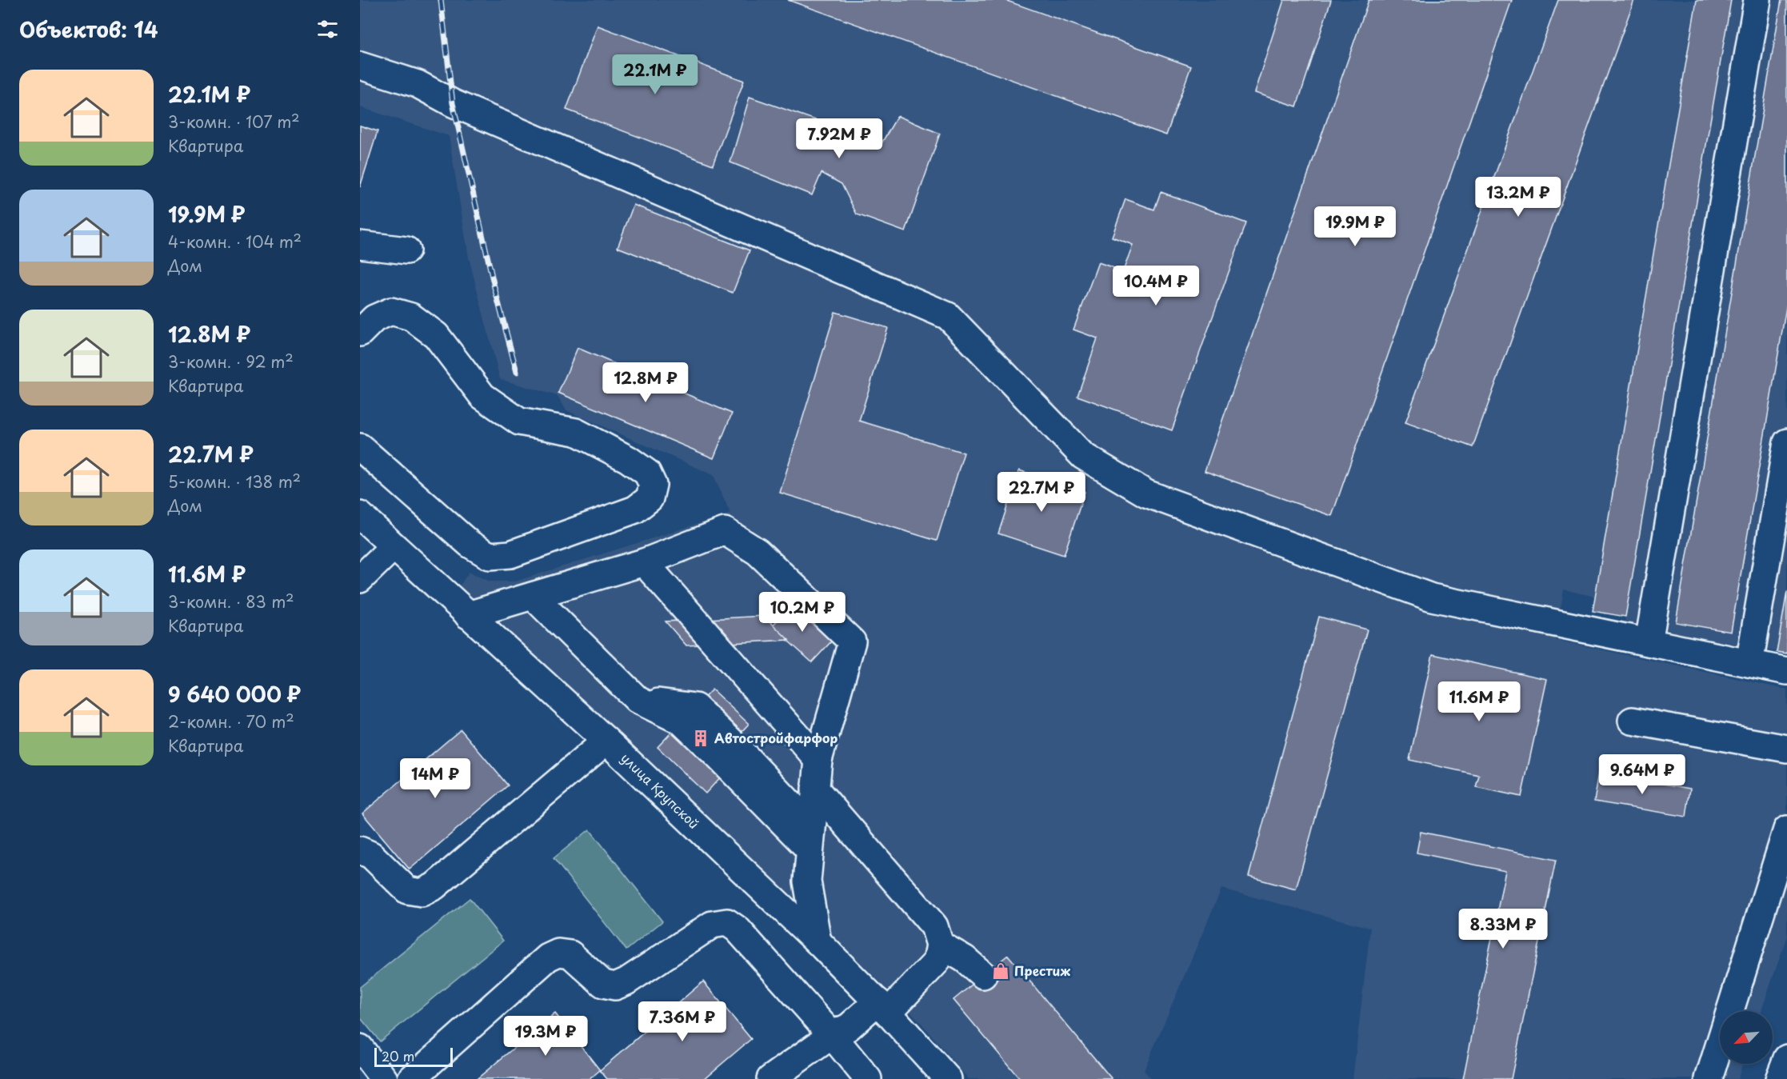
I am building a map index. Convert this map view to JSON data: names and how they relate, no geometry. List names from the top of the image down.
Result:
{
  "streets": {
    "street": ["улица Крупской"]
  },
  "places": {
    "building": ["Автостройфарфор"],
    "shop": ["Престиж"]
  },
  "scale_bar": "20 m",
  "north": "bottom left",
  "page": {
    "heading": "Объектов: 14",
    "price": [
      "22.1M ₽",
      "7.92M ₽",
      "13.2M ₽",
      "19.9M ₽",
      "10.4M ₽",
      "12.8M ₽",
      "22.7M ₽",
      "10.2M ₽",
      "11.6M ₽",
      "9.64M ₽",
      "14M ₽",
      "8.33M ₽",
      "7.36M ₽",
      "19.3M ₽"
    ],
    "list": [
      {
        "name": "22.1M ₽",
        "note": "3-комн. · 107 m² · Квартира"
      },
      {
        "name": "19.9M ₽",
        "note": "4-комн. · 104 m² · Дом"
      },
      {
        "name": "12.8M ₽",
        "note": "3-комн. · 92 m² · Квартира"
      },
      {
        "name": "22.7M ₽",
        "note": "5-комн. · 138 m² · Дом"
      },
      {
        "name": "11.6M ₽",
        "note": "3-комн. · 83 m² · Квартира"
      },
      {
        "name": "9 640 000 ₽",
        "note": "2-комн. · 70 m² · Квартира"
      }
    ],
    "scale": "20 m"
  }
}
